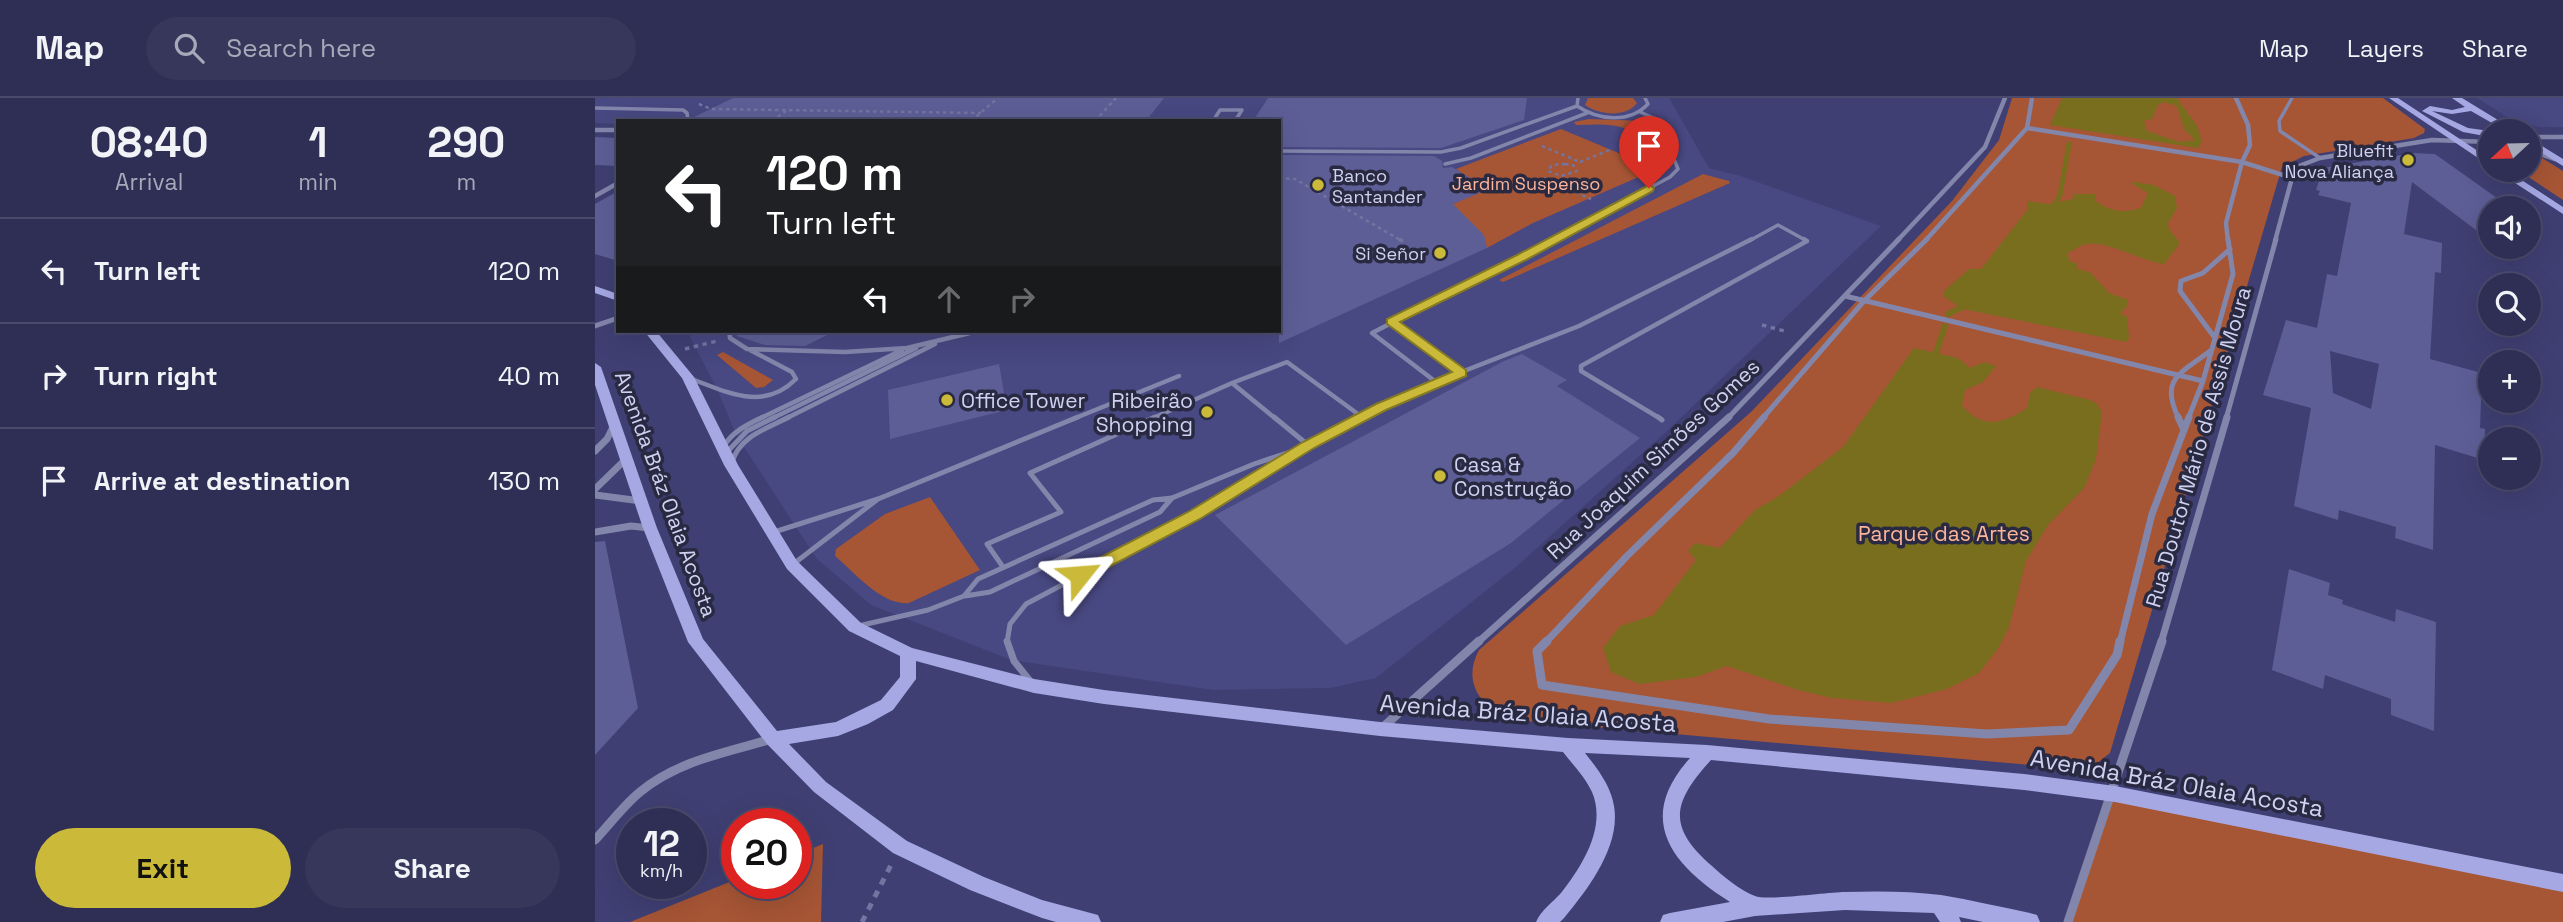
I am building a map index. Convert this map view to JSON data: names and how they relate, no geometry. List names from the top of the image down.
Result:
{
  "streets": {
    "street": ["Rua Doutor Mário de Assis Moura", "Rua Joaquim Simões Gomes", "Avenida Bráz Olaia Acosta"]
  },
  "crossings": [
    ["Rua Doutor Mário de Assis Moura", "Avenida Bráz Olaia Acosta"],
    ["Rua Joaquim Simões Gomes", "Avenida Bráz Olaia Acosta"]
  ],
  "parks": ["Jardim Suspenso", "Parque das Artes"],
  "places": [
    "Bluefit Nova Aliança",
    "Banco Santander",
    "Si Señor",
    "Office Tower",
    "Ribeirão Shopping",
    "Casa & Construção"
  ],
  "north": "left",
  "page": {
    "header": "Map",
    "search": "Search here",
    "nav": ["Map", "Layers", "Share"],
    "eta": [
      "08:40",
      "Arrival",
      "1",
      "min",
      "290",
      "m"
    ],
    "map_buttons": ["+", "−"],
    "turn": ["120 m", "Turn left"],
    "list": [
      {
        "name": "Turn left",
        "value": "120 m"
      },
      {
        "name": "Turn right",
        "value": "40 m"
      },
      {
        "name": "Arrive at destination",
        "value": "130 m"
      }
    ],
    "speed": "12 km/h",
    "limit": "20",
    "buttons": ["Exit", "Share"]
  }
}
